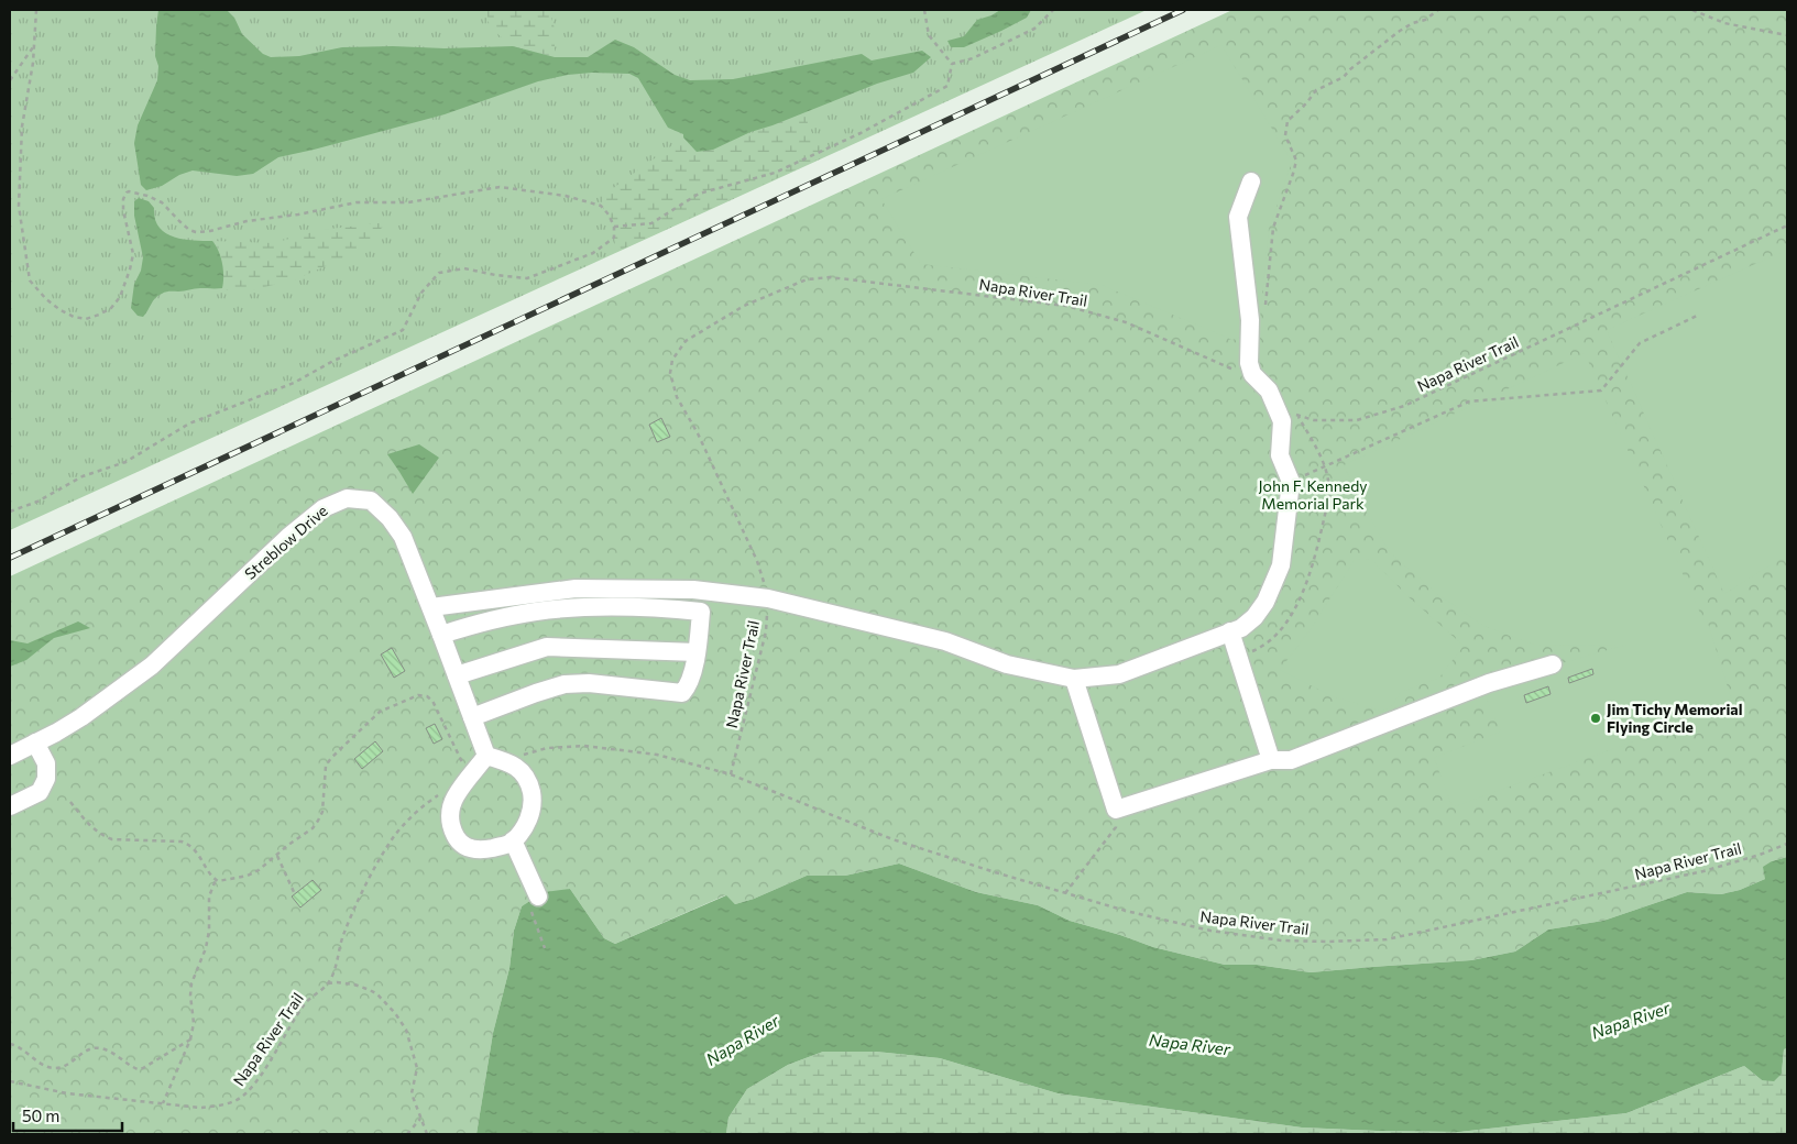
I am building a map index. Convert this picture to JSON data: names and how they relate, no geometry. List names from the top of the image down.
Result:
{
  "streets": {
    "street": ["Streblow Drive"],
    "path": ["Napa River Trail"]
  },
  "crossings": [
    ["Napa River Trail", "Streblow Drive"]
  ],
  "water": ["Napa River"],
  "parks": ["John F. Kennedy Memorial Park"],
  "places": ["Jim Tichy Memorial Flying Circle"],
  "scale_bar": "50 m"
}
